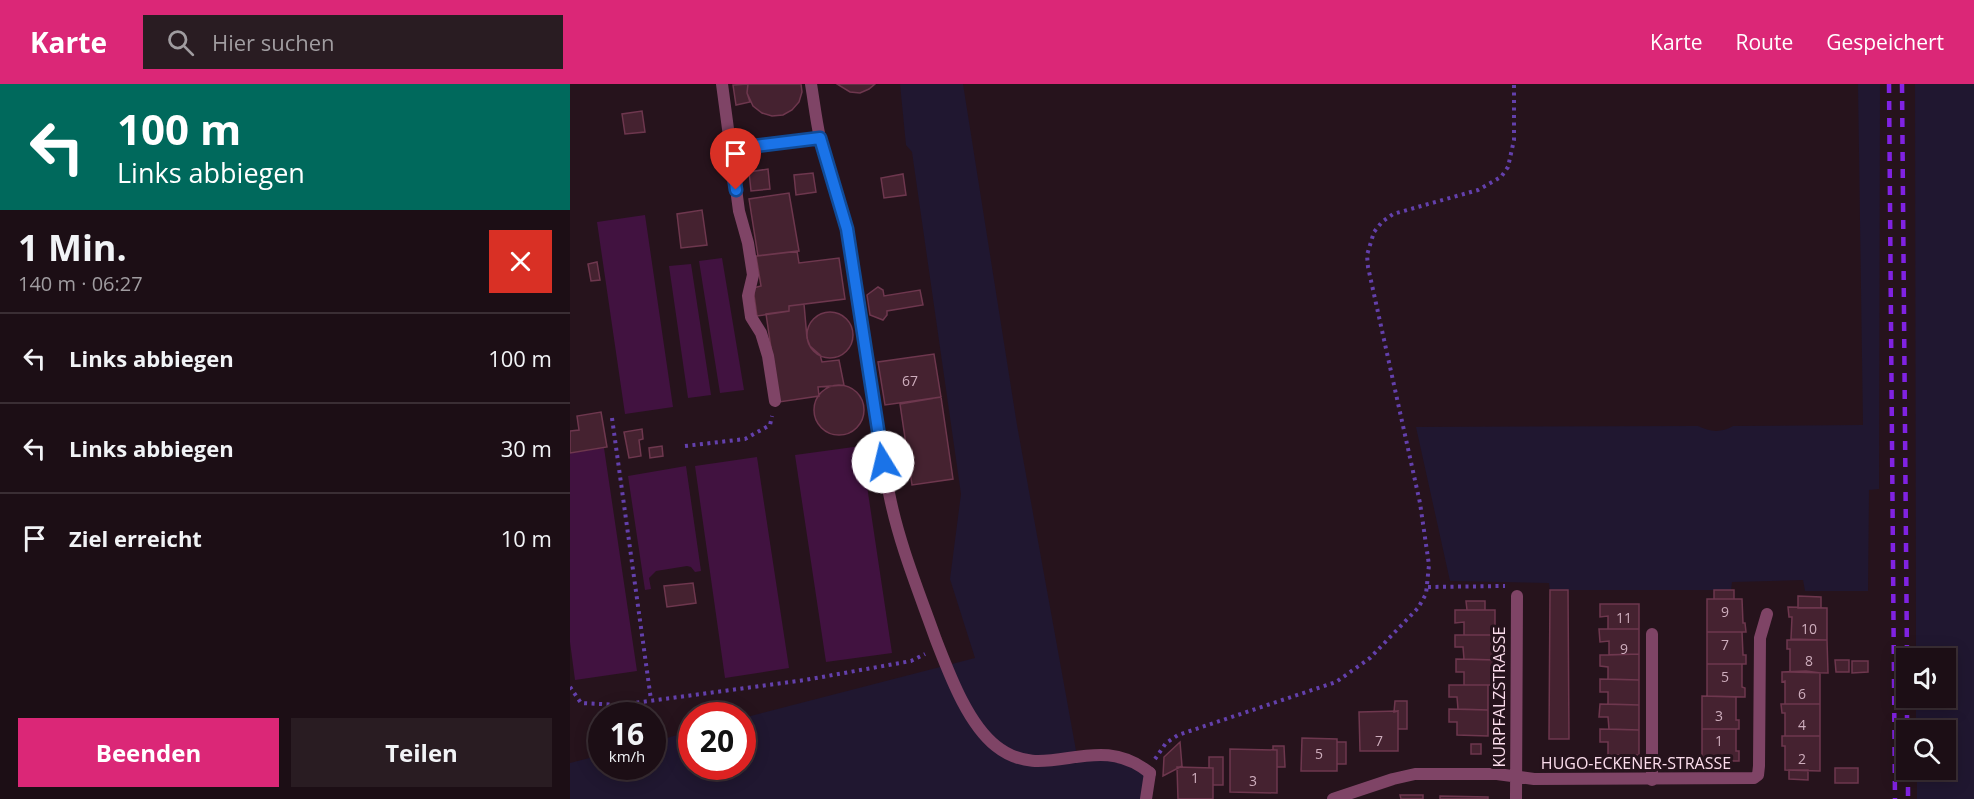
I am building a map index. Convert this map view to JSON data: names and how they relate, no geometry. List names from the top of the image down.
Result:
{
  "streets": {
    "street": ["KURPFALZSTRASSE", "HUGO-ECKENER-STRASSE"]
  },
  "crossings": [
    ["KURPFALZSTRASSE", "HUGO-ECKENER-STRASSE"]
  ],
  "house_numbers": [
    "67",
    "9",
    "11",
    "10",
    "7",
    "9",
    "8",
    "5",
    "6",
    "3",
    "4",
    "7",
    "1",
    "5",
    "2",
    "1",
    "3"
  ],
  "page": {
    "header": "Karte",
    "search": "Hier suchen",
    "nav": ["Karte", "Route", "Gespeichert"],
    "turn": ["100 m", "Links abbiegen"],
    "heading": ["1 Min.", "140 m · 06:27"],
    "list": [
      {
        "name": "Links abbiegen",
        "value": "100 m"
      },
      {
        "name": "Links abbiegen",
        "value": "30 m"
      },
      {
        "name": "Ziel erreicht",
        "value": "10 m"
      }
    ],
    "speed": "16 km/h",
    "limit": "20",
    "buttons": ["Beenden", "Teilen"]
  }
}
